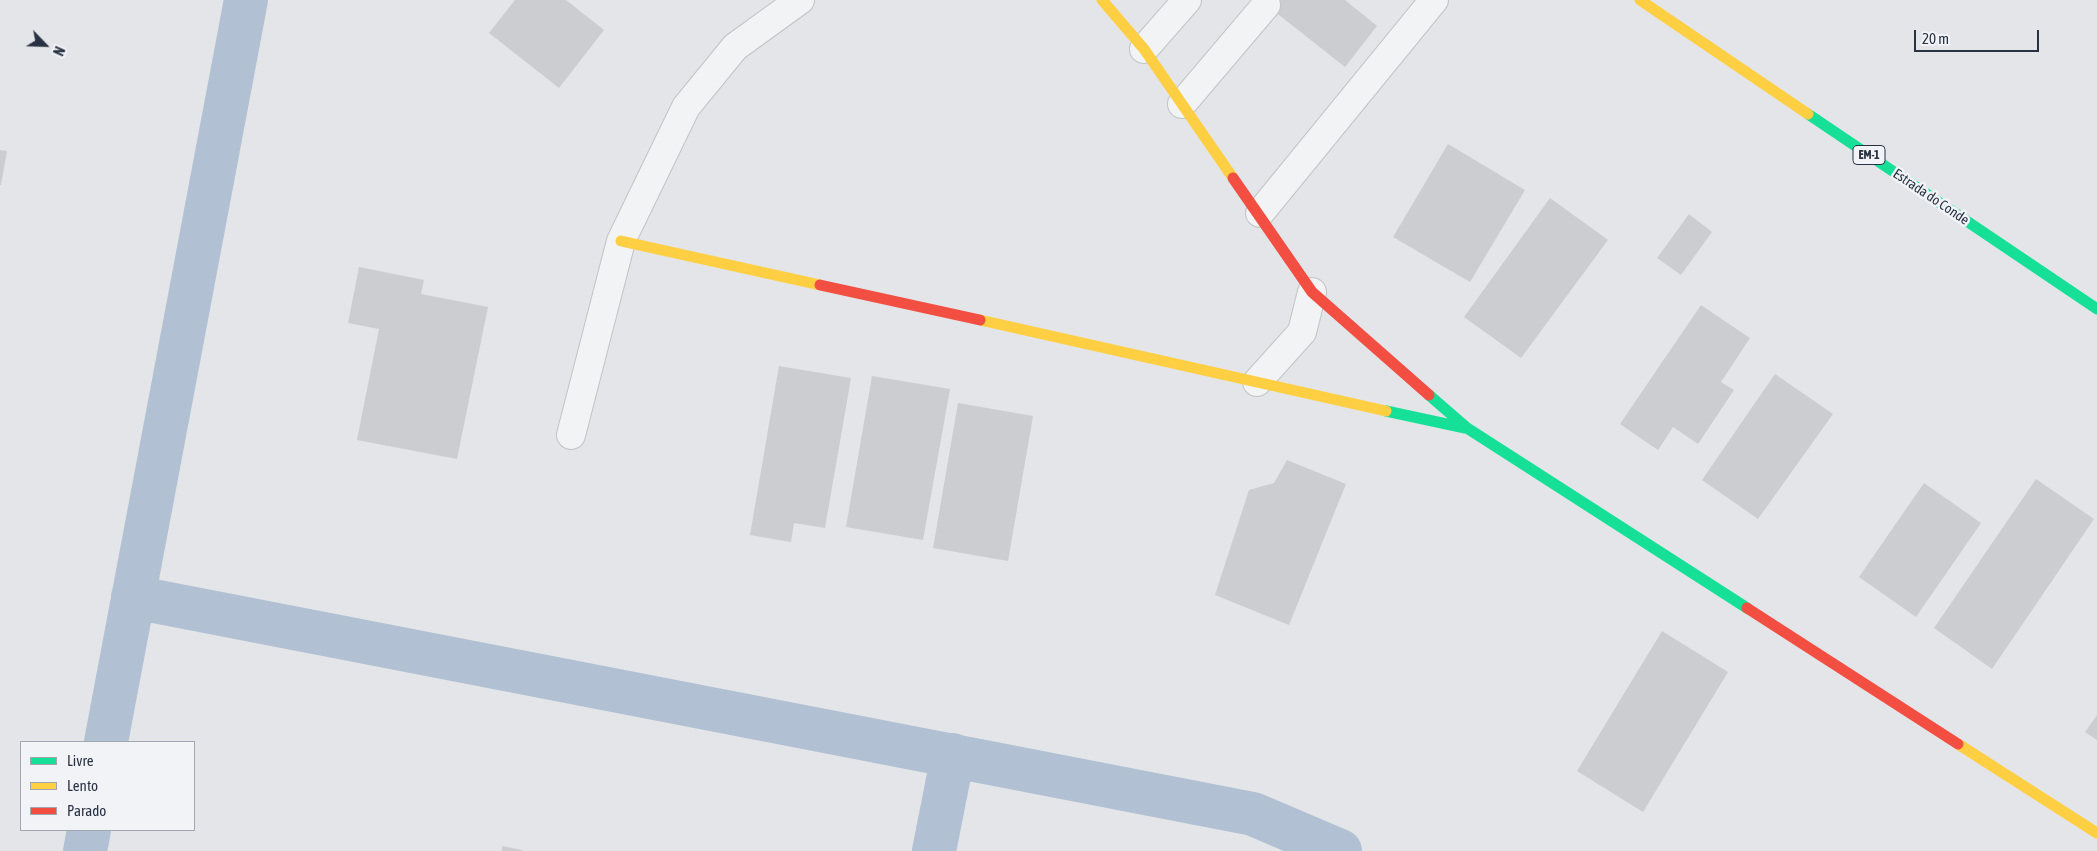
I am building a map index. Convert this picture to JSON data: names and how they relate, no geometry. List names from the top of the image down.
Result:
{
  "streets": {
    "street": ["EM-1", "Estrada do Conde"]
  },
  "legend": ["Livre", "Lento", "Parado"],
  "scale_bar": "20 m",
  "north": "bottom right"
}
